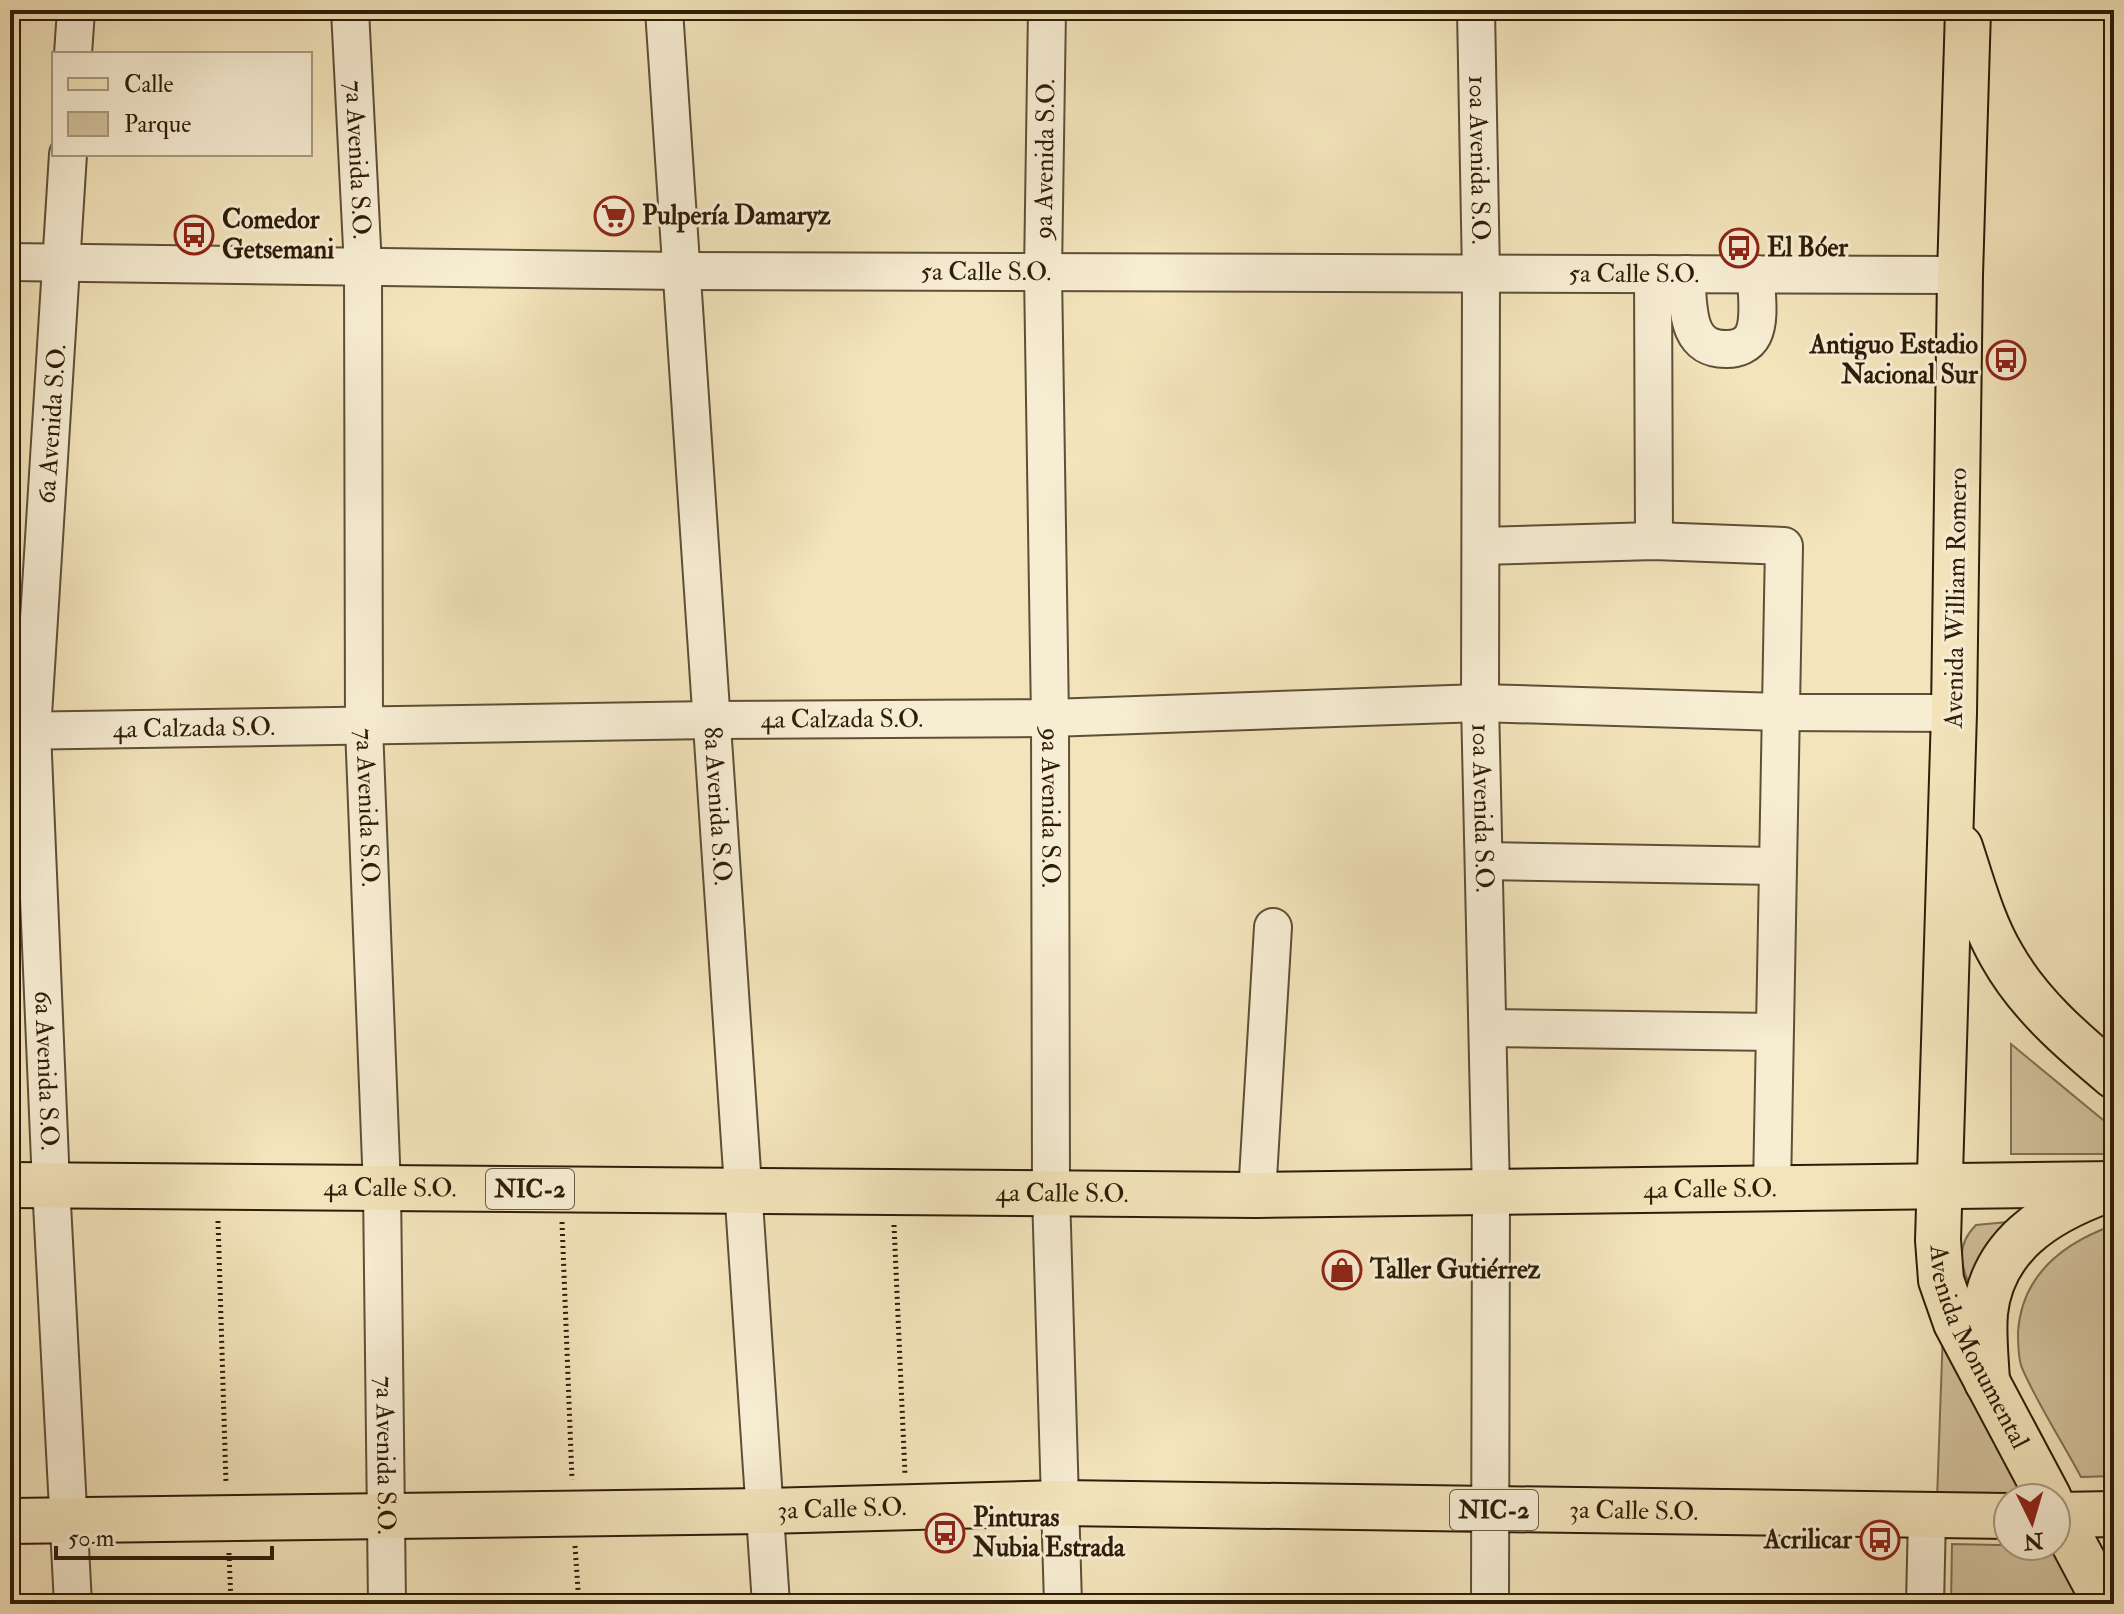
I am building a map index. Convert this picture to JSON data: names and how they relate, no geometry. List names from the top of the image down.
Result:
{
  "streets": {
    "main road": [
      "Avenida William Romero",
      "4a Calle S.O.",
      "NIC-2",
      "Avenida Monumental",
      "3a Calle S.O."
    ],
    "street": [
      "7a Avenida S.O.",
      "9a Avenida S.O.",
      "10a Avenida S.O.",
      "5a Calle S.O.",
      "6a Avenida S.O.",
      "4a Calzada S.O.",
      "8a Avenida S.O."
    ]
  },
  "crossings": [
    ["7a Avenida S.O.", "5a Calle S.O."],
    ["7a Avenida S.O.", "4a Calzada S.O."],
    ["7a Avenida S.O.", "4a Calle S.O."],
    ["7a Avenida S.O.", "3a Calle S.O."],
    ["9a Avenida S.O.", "5a Calle S.O."],
    ["9a Avenida S.O.", "4a Calzada S.O."],
    ["9a Avenida S.O.", "4a Calle S.O."],
    ["9a Avenida S.O.", "3a Calle S.O."],
    ["10a Avenida S.O.", "5a Calle S.O."],
    ["10a Avenida S.O.", "4a Calzada S.O."],
    ["10a Avenida S.O.", "4a Calle S.O."],
    ["10a Avenida S.O.", "3a Calle S.O."],
    ["5a Calle S.O.", "6a Avenida S.O."],
    ["5a Calle S.O.", "Avenida William Romero"],
    ["5a Calle S.O.", "8a Avenida S.O."],
    ["6a Avenida S.O.", "4a Calzada S.O."],
    ["6a Avenida S.O.", "4a Calle S.O."],
    ["6a Avenida S.O.", "3a Calle S.O."],
    ["Avenida William Romero", "4a Calzada S.O."],
    ["Avenida William Romero", "4a Calle S.O."],
    ["Avenida William Romero", "Avenida Monumental"],
    ["4a Calzada S.O.", "8a Avenida S.O."],
    ["8a Avenida S.O.", "4a Calle S.O."],
    ["8a Avenida S.O.", "3a Calle S.O."],
    ["4a Calle S.O.", "Avenida Monumental"]
  ],
  "places": {
    "supermarket": ["Pulpería Damaryz"],
    "bus stop": [
      "Comedor Getsemani",
      "El Bóer",
      "Antiguo Estadio Nacional Sur",
      "Pinturas Nubia Estrada",
      "Acrilicar"
    ],
    "shop": ["Taller Gutiérrez"]
  },
  "legend": ["Calle", "Parque"],
  "scale_bar": "50 m",
  "north": "bottom"
}
